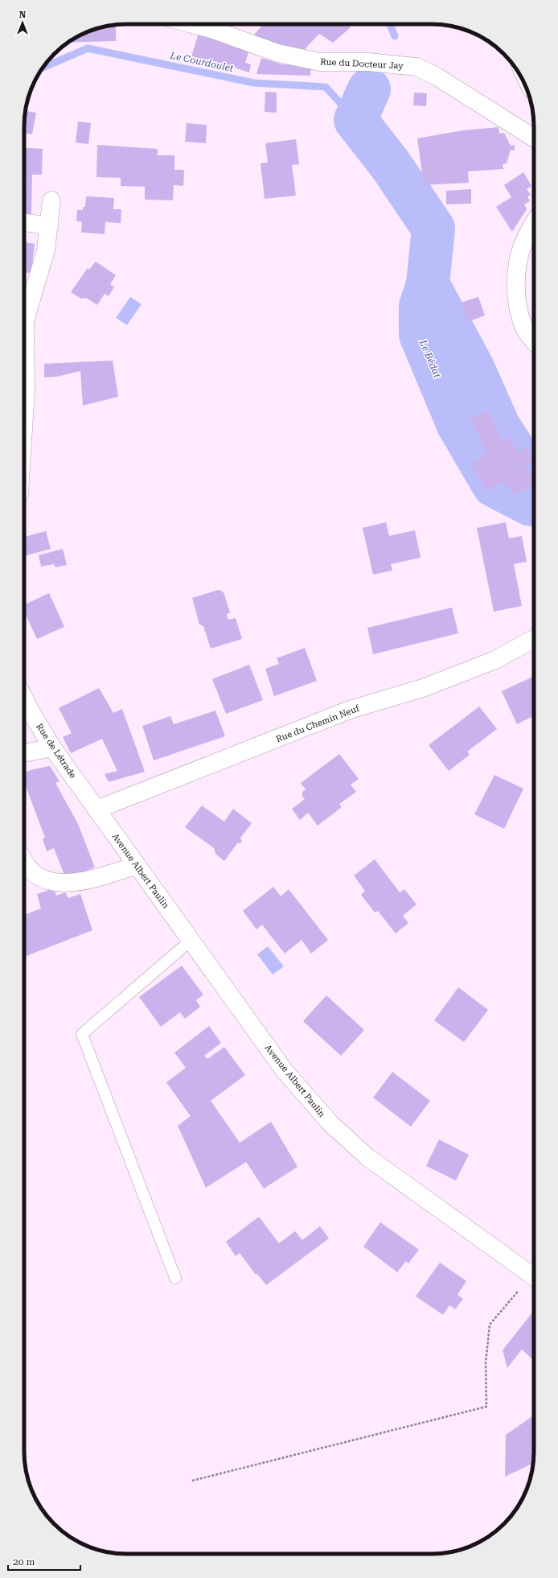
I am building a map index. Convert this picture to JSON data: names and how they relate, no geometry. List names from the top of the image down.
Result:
{
  "streets": {
    "street": [
      "Rue du Docteur Jay",
      "Rue du Chemin Neuf",
      "Rue de Létrade",
      "Avenue Albert Paulin"
    ]
  },
  "crossings": [
    ["Rue du Chemin Neuf", "Rue de Létrade"],
    ["Rue du Chemin Neuf", "Avenue Albert Paulin"],
    ["Rue de Létrade", "Avenue Albert Paulin"]
  ],
  "water": ["Le Courdoulet", "Le Bédat"],
  "scale_bar": "20 m",
  "north": "top"
}
